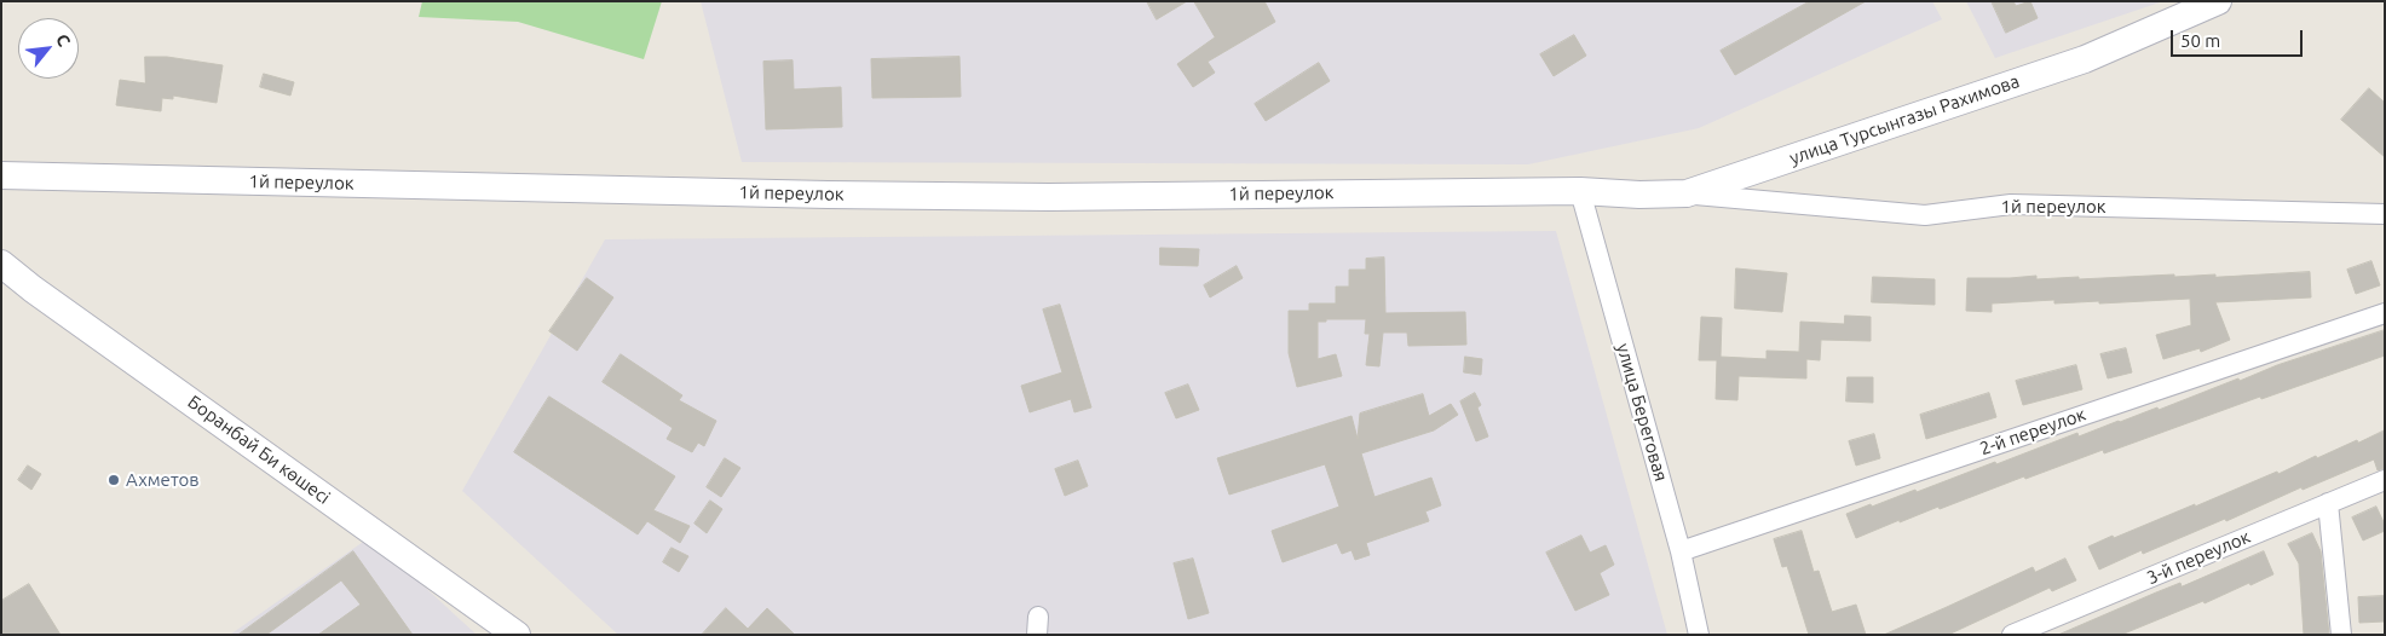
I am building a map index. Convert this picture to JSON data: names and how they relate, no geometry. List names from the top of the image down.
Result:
{
  "streets": {
    "street": [
      "улица Турсынгазы Рахимова",
      "1й переулок",
      "улица Береговая",
      "2-й переулок",
      "Боранбай Би көшесі",
      "3-й переулок"
    ]
  },
  "crossings": [
    ["улица Турсынгазы Рахимова", "1й переулок"],
    ["улица Турсынгазы Рахимова", "улица Береговая"],
    ["1й переулок", "улица Береговая"],
    ["улица Береговая", "2-й переулок"]
  ],
  "places": ["Ахметов"],
  "scale_bar": "50 m",
  "north": "top right"
}
